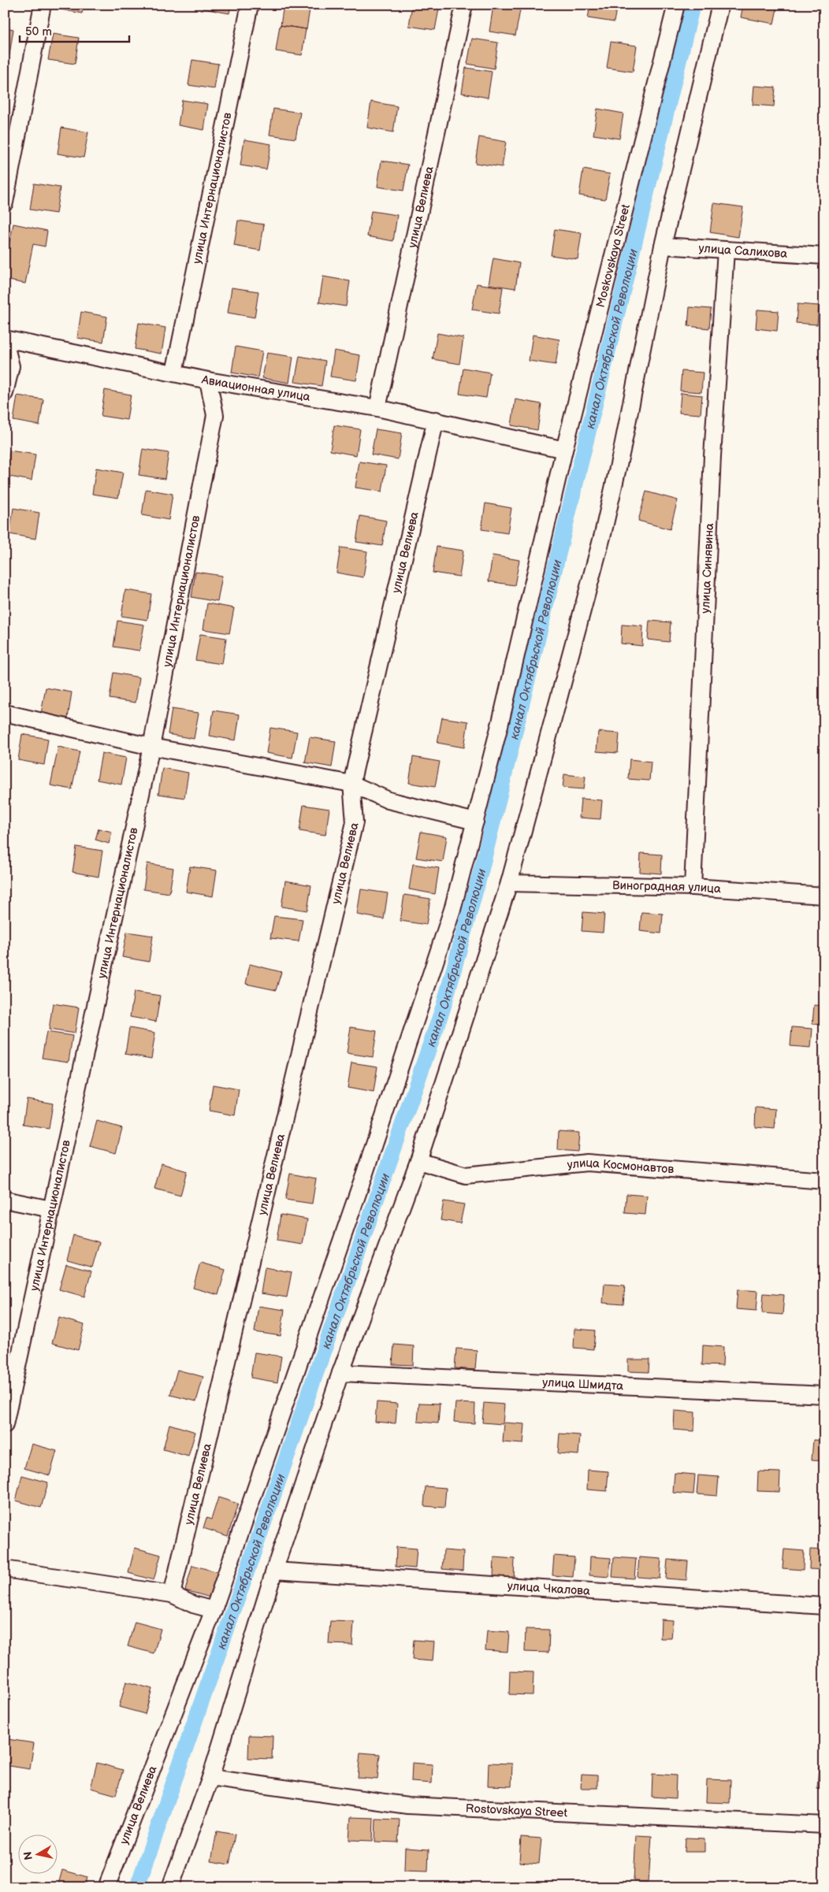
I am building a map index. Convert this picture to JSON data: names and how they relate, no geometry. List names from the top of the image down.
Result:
{
  "streets": {
    "street": [
      "улица Интернационалистов",
      "улица Велиева",
      "улица Салихова",
      "Moskovskaya Street",
      "Авиационная улица",
      "улица Синявина",
      "Виноградная улица",
      "улица Космонавтов",
      "улица Шмидта",
      "улица Чкалова",
      "Rostovskaya Street"
    ]
  },
  "crossings": [
    ["улица Интернационалистов", "Авиационная улица"],
    ["улица Велиева", "Moskovskaya Street"],
    ["улица Велиева", "Авиационная улица"],
    ["улица Салихова", "улица Синявина"],
    ["Moskovskaya Street", "Авиационная улица"],
    ["улица Синявина", "Виноградная улица"]
  ],
  "water": ["канал Октябрьской Революции"],
  "scale_bar": "50 m",
  "north": "left"
}
